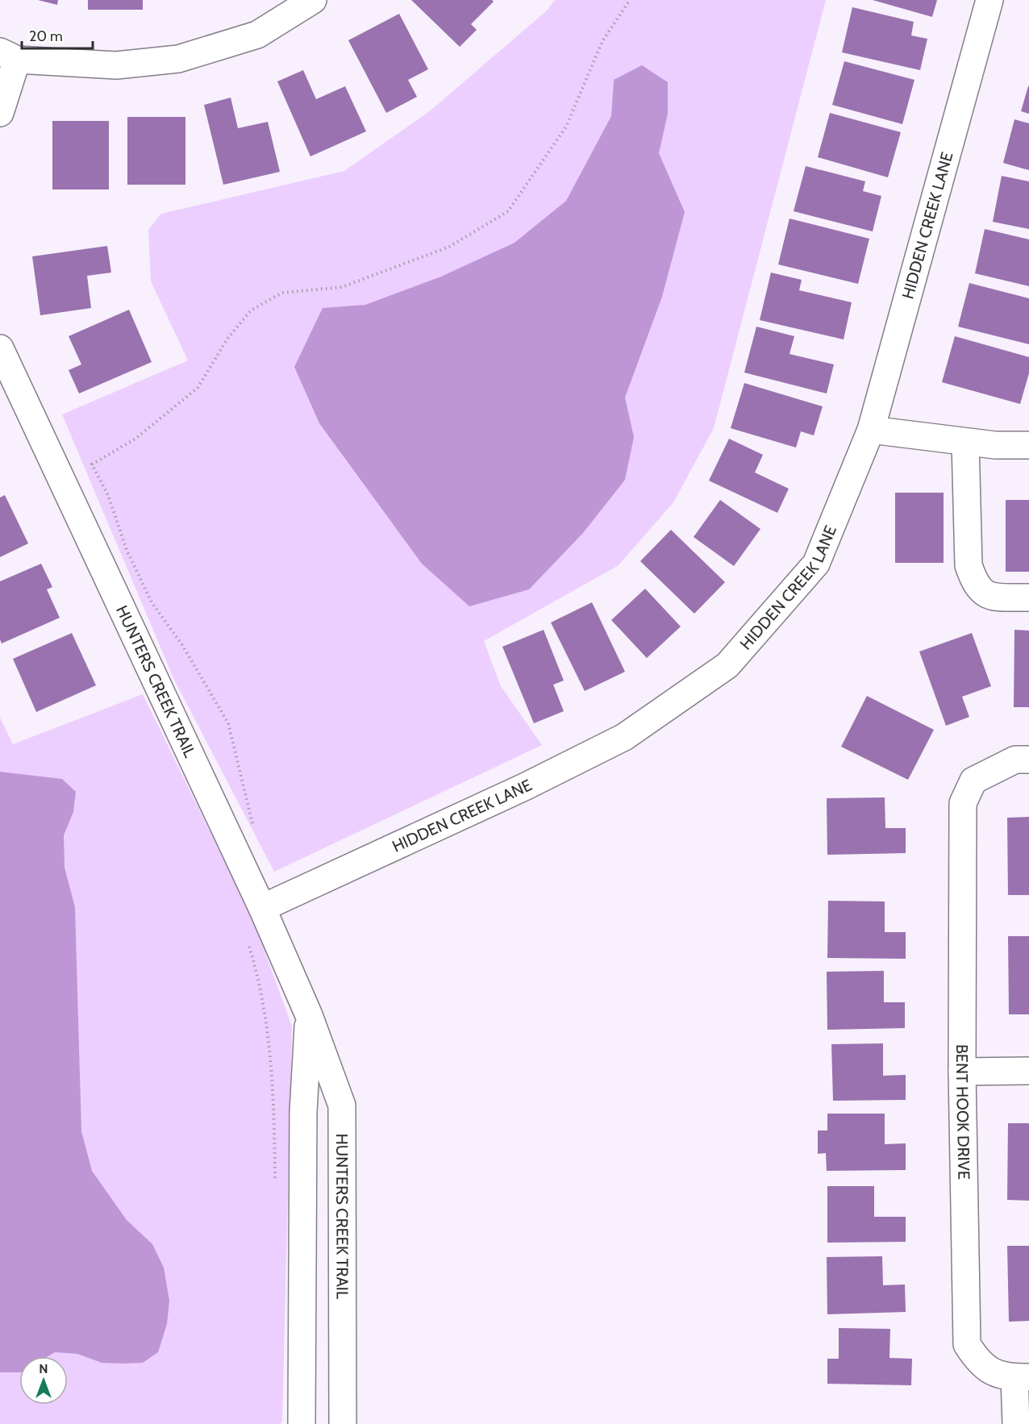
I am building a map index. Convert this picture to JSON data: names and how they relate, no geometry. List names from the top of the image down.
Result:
{
  "streets": {
    "street": ["HIDDEN CREEK LANE", "HUNTERS CREEK TRAIL", "BENT HOOK DRIVE"]
  },
  "crossings": [
    ["HIDDEN CREEK LANE", "HUNTERS CREEK TRAIL"]
  ],
  "scale_bar": "20 m",
  "north": "top"
}
